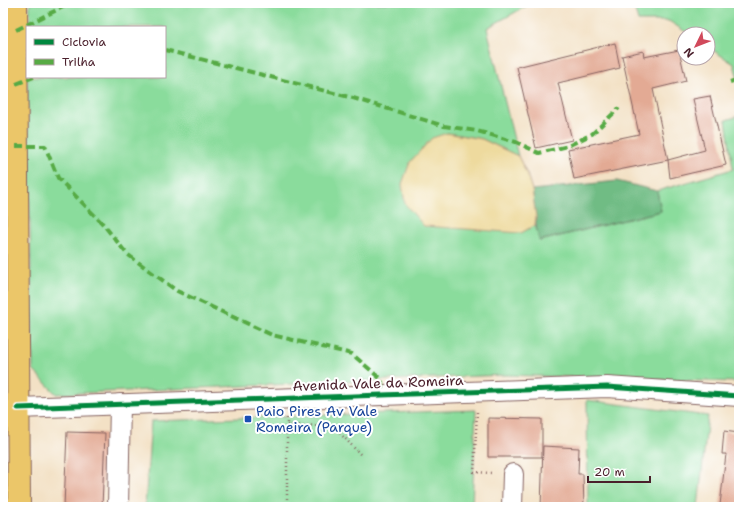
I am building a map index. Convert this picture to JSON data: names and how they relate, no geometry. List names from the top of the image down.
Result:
{
  "streets": {
    "street": ["Avenida Vale da Romeira"]
  },
  "places": {
    "transit": ["Paio Pires Av Vale Romeira (Parque)"]
  },
  "legend": ["Ciclovia", "Trilha"],
  "scale_bar": "20 m",
  "north": "bottom left"
}
